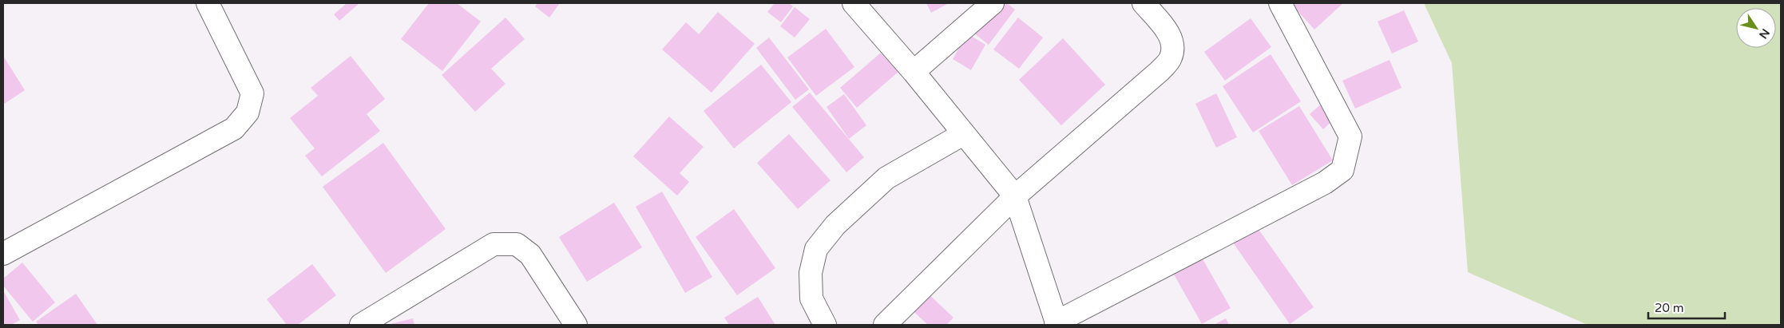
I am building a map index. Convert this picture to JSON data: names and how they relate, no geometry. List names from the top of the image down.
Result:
{
  "scale_bar": "20 m",
  "north": "bottom right"
}
